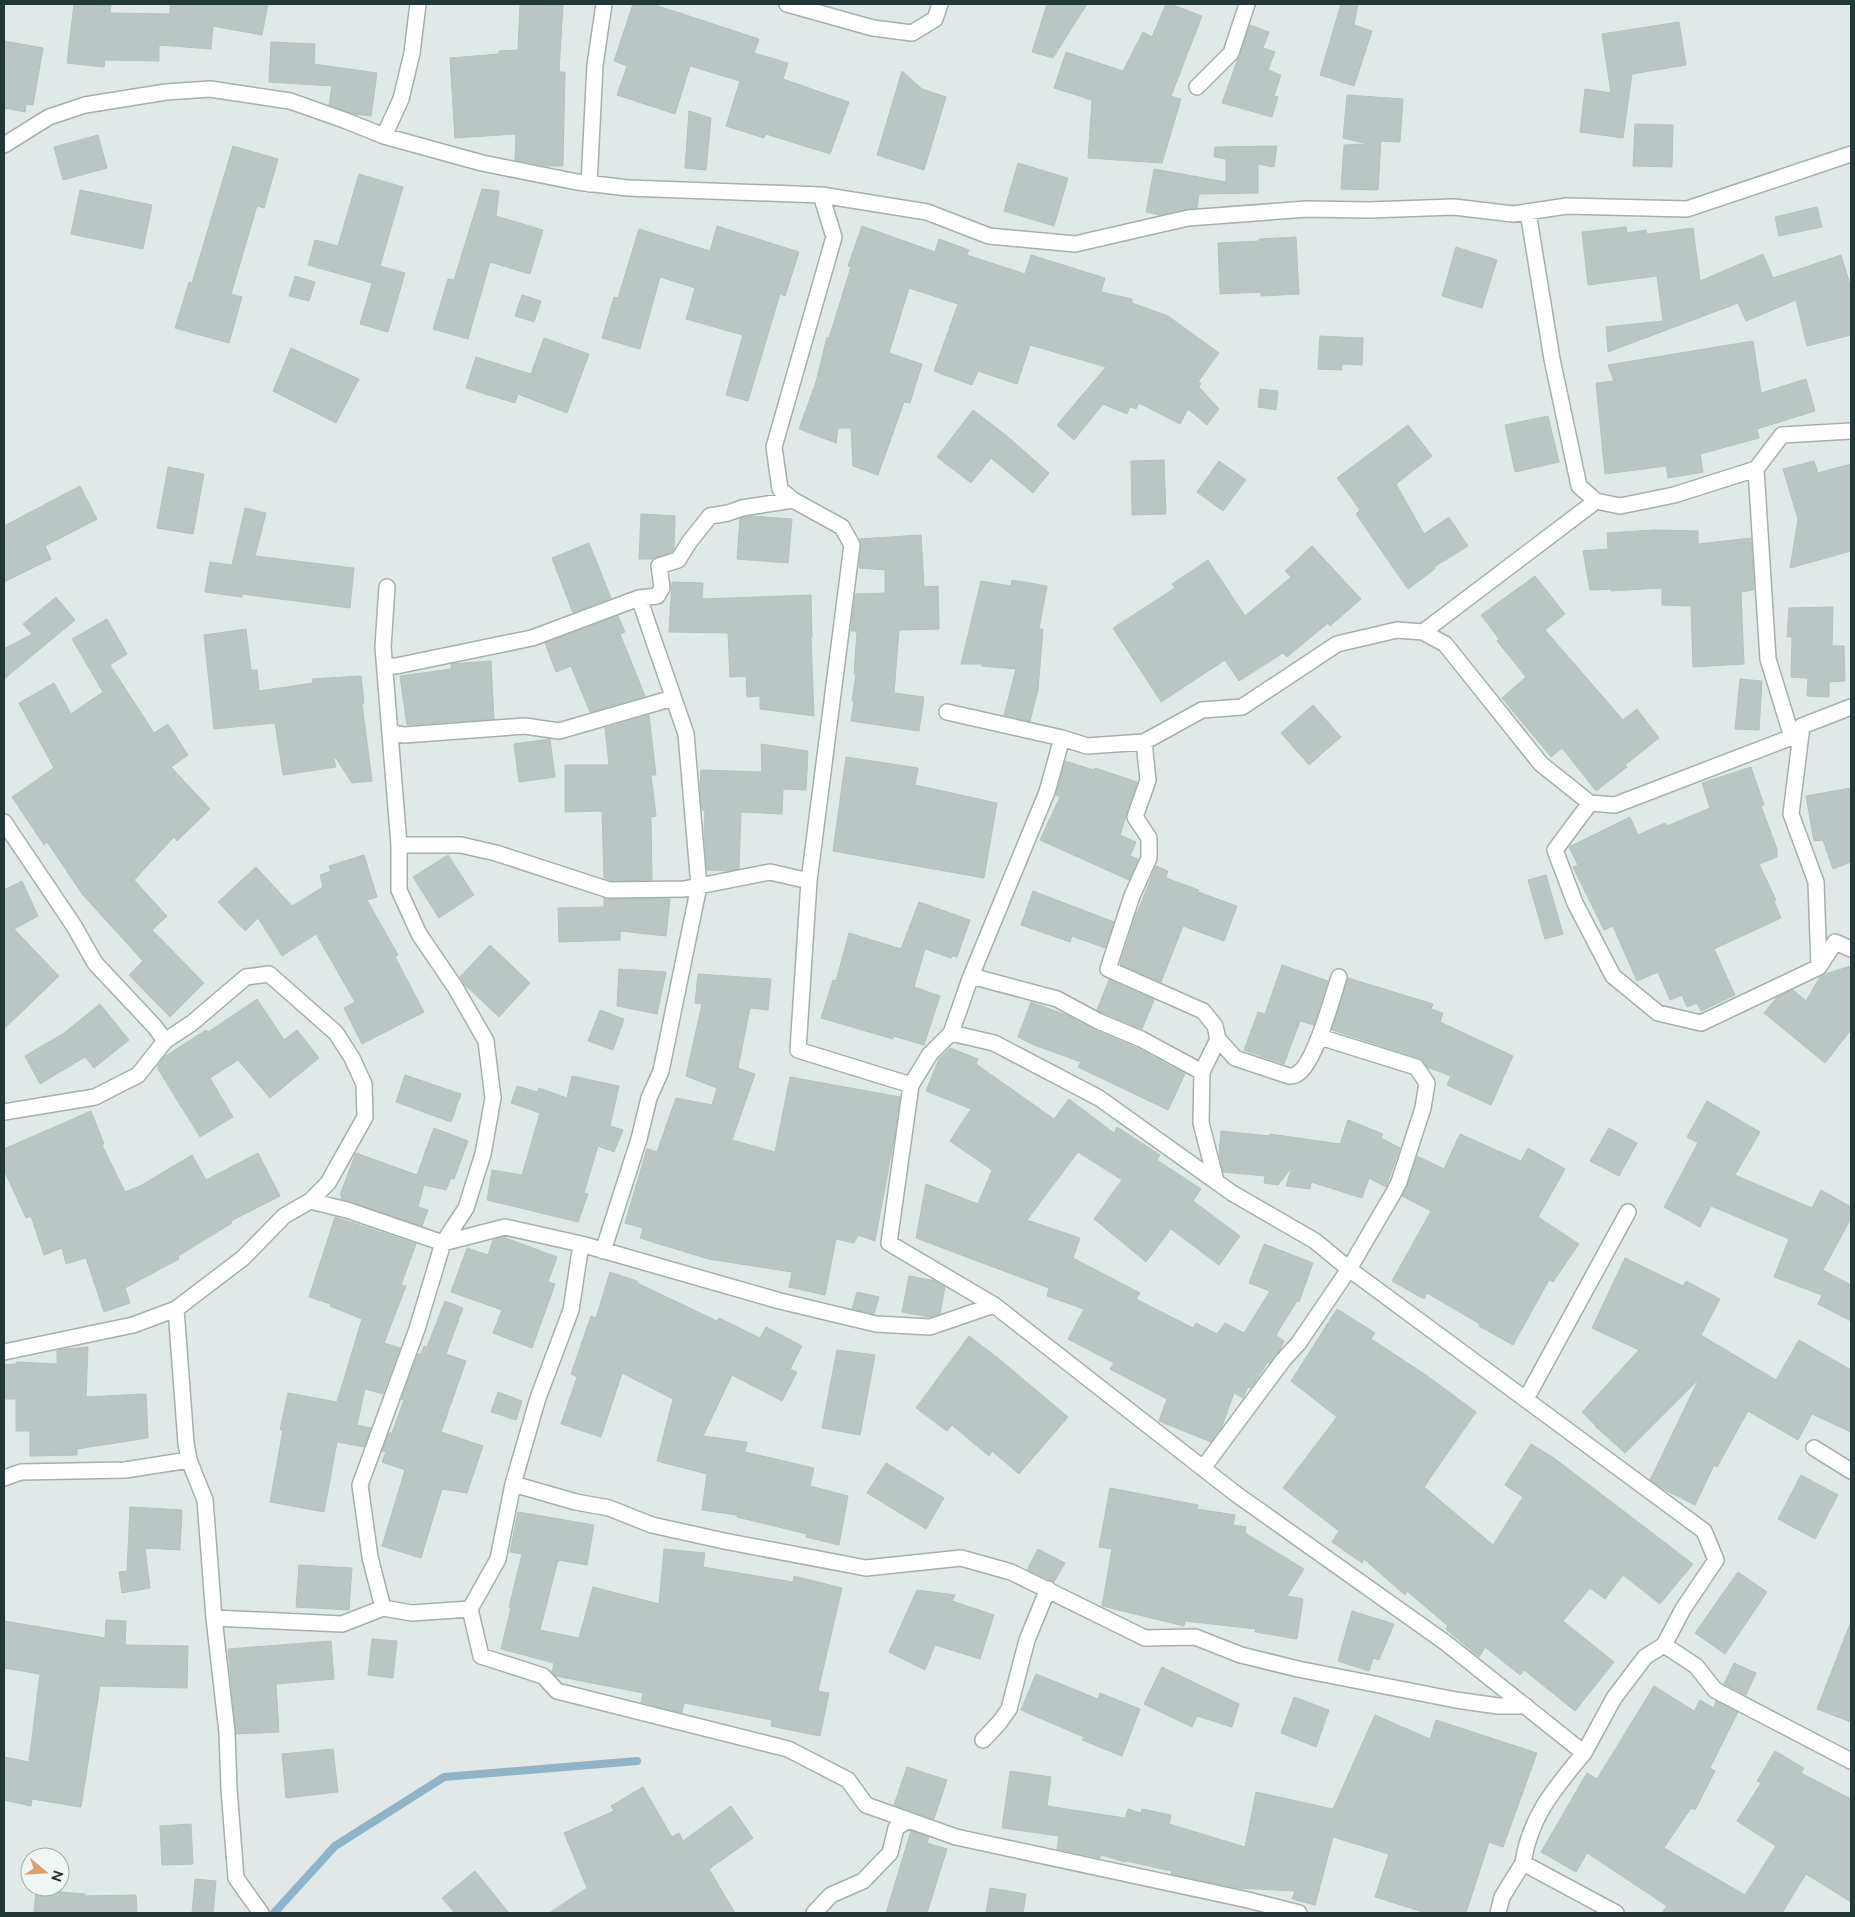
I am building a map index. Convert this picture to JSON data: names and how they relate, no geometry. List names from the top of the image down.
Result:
{
  "north": "right"
}
